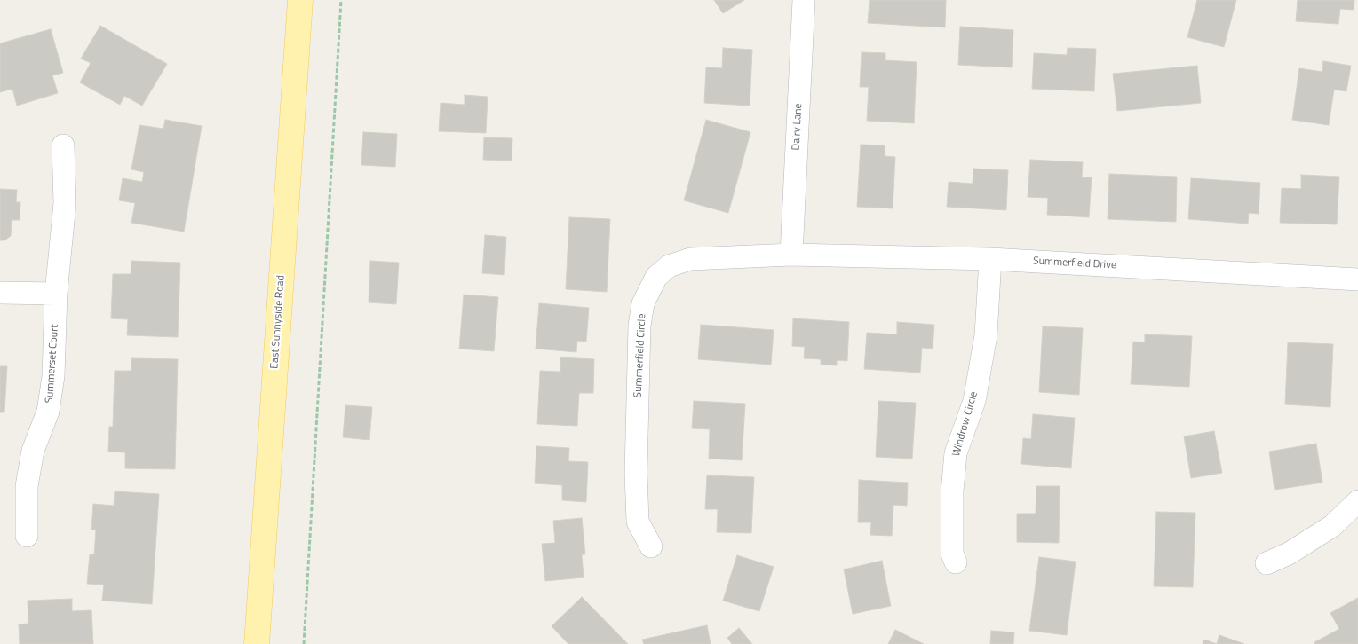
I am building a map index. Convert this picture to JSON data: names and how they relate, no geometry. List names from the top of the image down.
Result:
{
  "streets": {
    "main road": ["East Sunnyside Road"],
    "street": [
      "Dairy Lane",
      "Summerfield Drive",
      "Summerfield Circle",
      "Summerset Court",
      "Windrow Circle"
    ]
  },
  "crossings": [
    ["Dairy Lane", "Summerfield Drive"],
    ["Dairy Lane", "Summerfield Circle"],
    ["Summerfield Drive", "Summerfield Circle"],
    ["Summerfield Drive", "Windrow Circle"]
  ]
}
